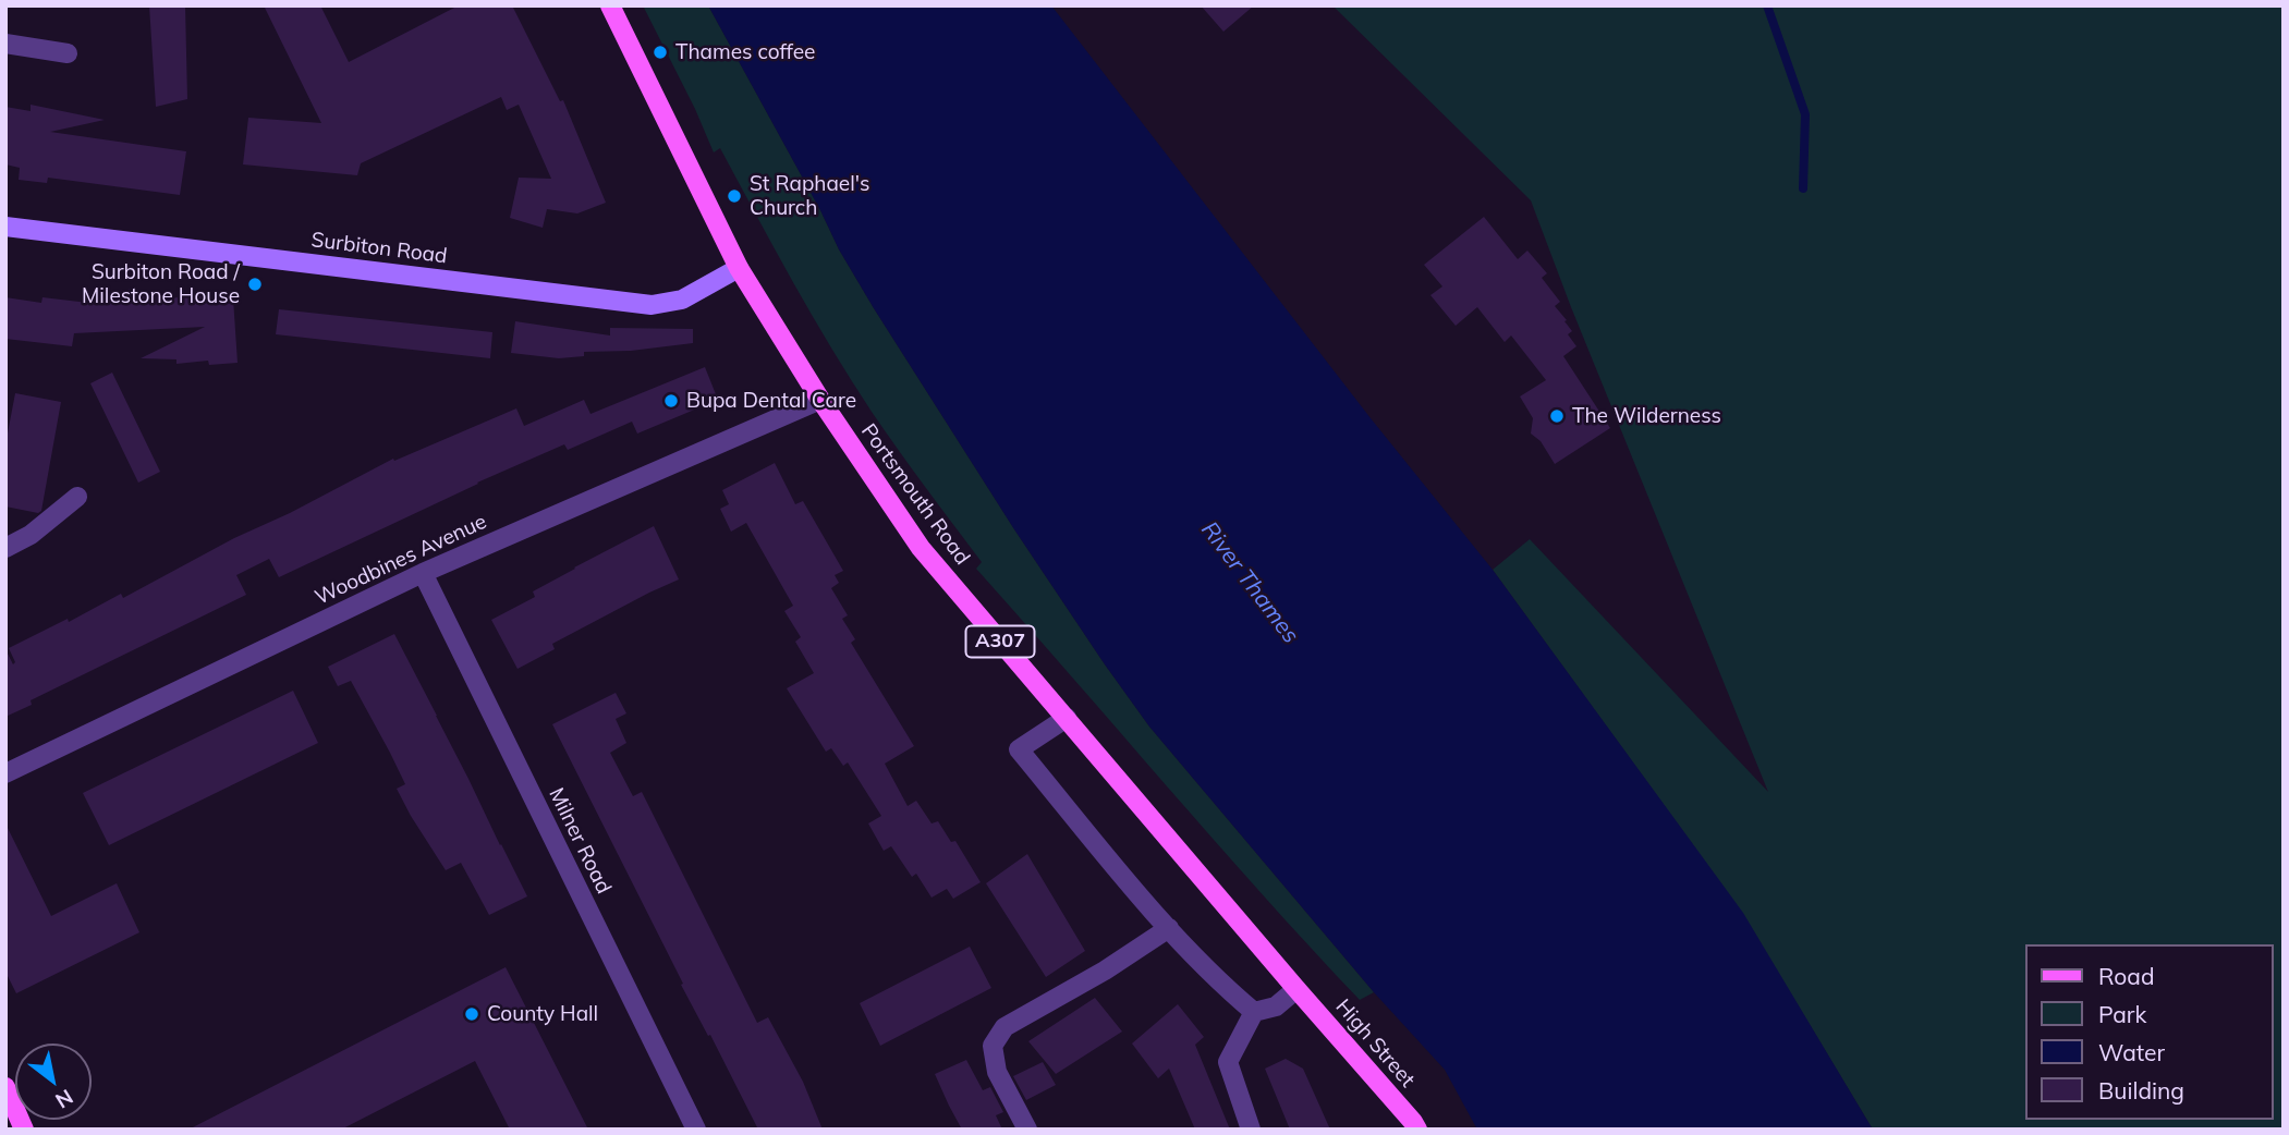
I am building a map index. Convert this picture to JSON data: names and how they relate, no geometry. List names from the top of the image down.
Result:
{
  "streets": {
    "main road": [
      "Surbiton Road",
      "Portsmouth Road",
      "A307",
      "High Street"
    ],
    "street": ["Woodbines Avenue", "Milner Road"]
  },
  "crossings": [
    ["Surbiton Road", "Portsmouth Road"],
    ["Portsmouth Road", "Woodbines Avenue"],
    ["Portsmouth Road", "High Street"],
    ["Woodbines Avenue", "Milner Road"]
  ],
  "water": ["River Thames"],
  "places": [
    "Thames coffee",
    "St Raphael's Church",
    "Surbiton Road / Milestone House",
    "Bupa Dental Care",
    "The Wilderness",
    "County Hall"
  ],
  "legend": [
    "Road",
    "Park",
    "Water",
    "Building"
  ],
  "north": "bottom right"
}
